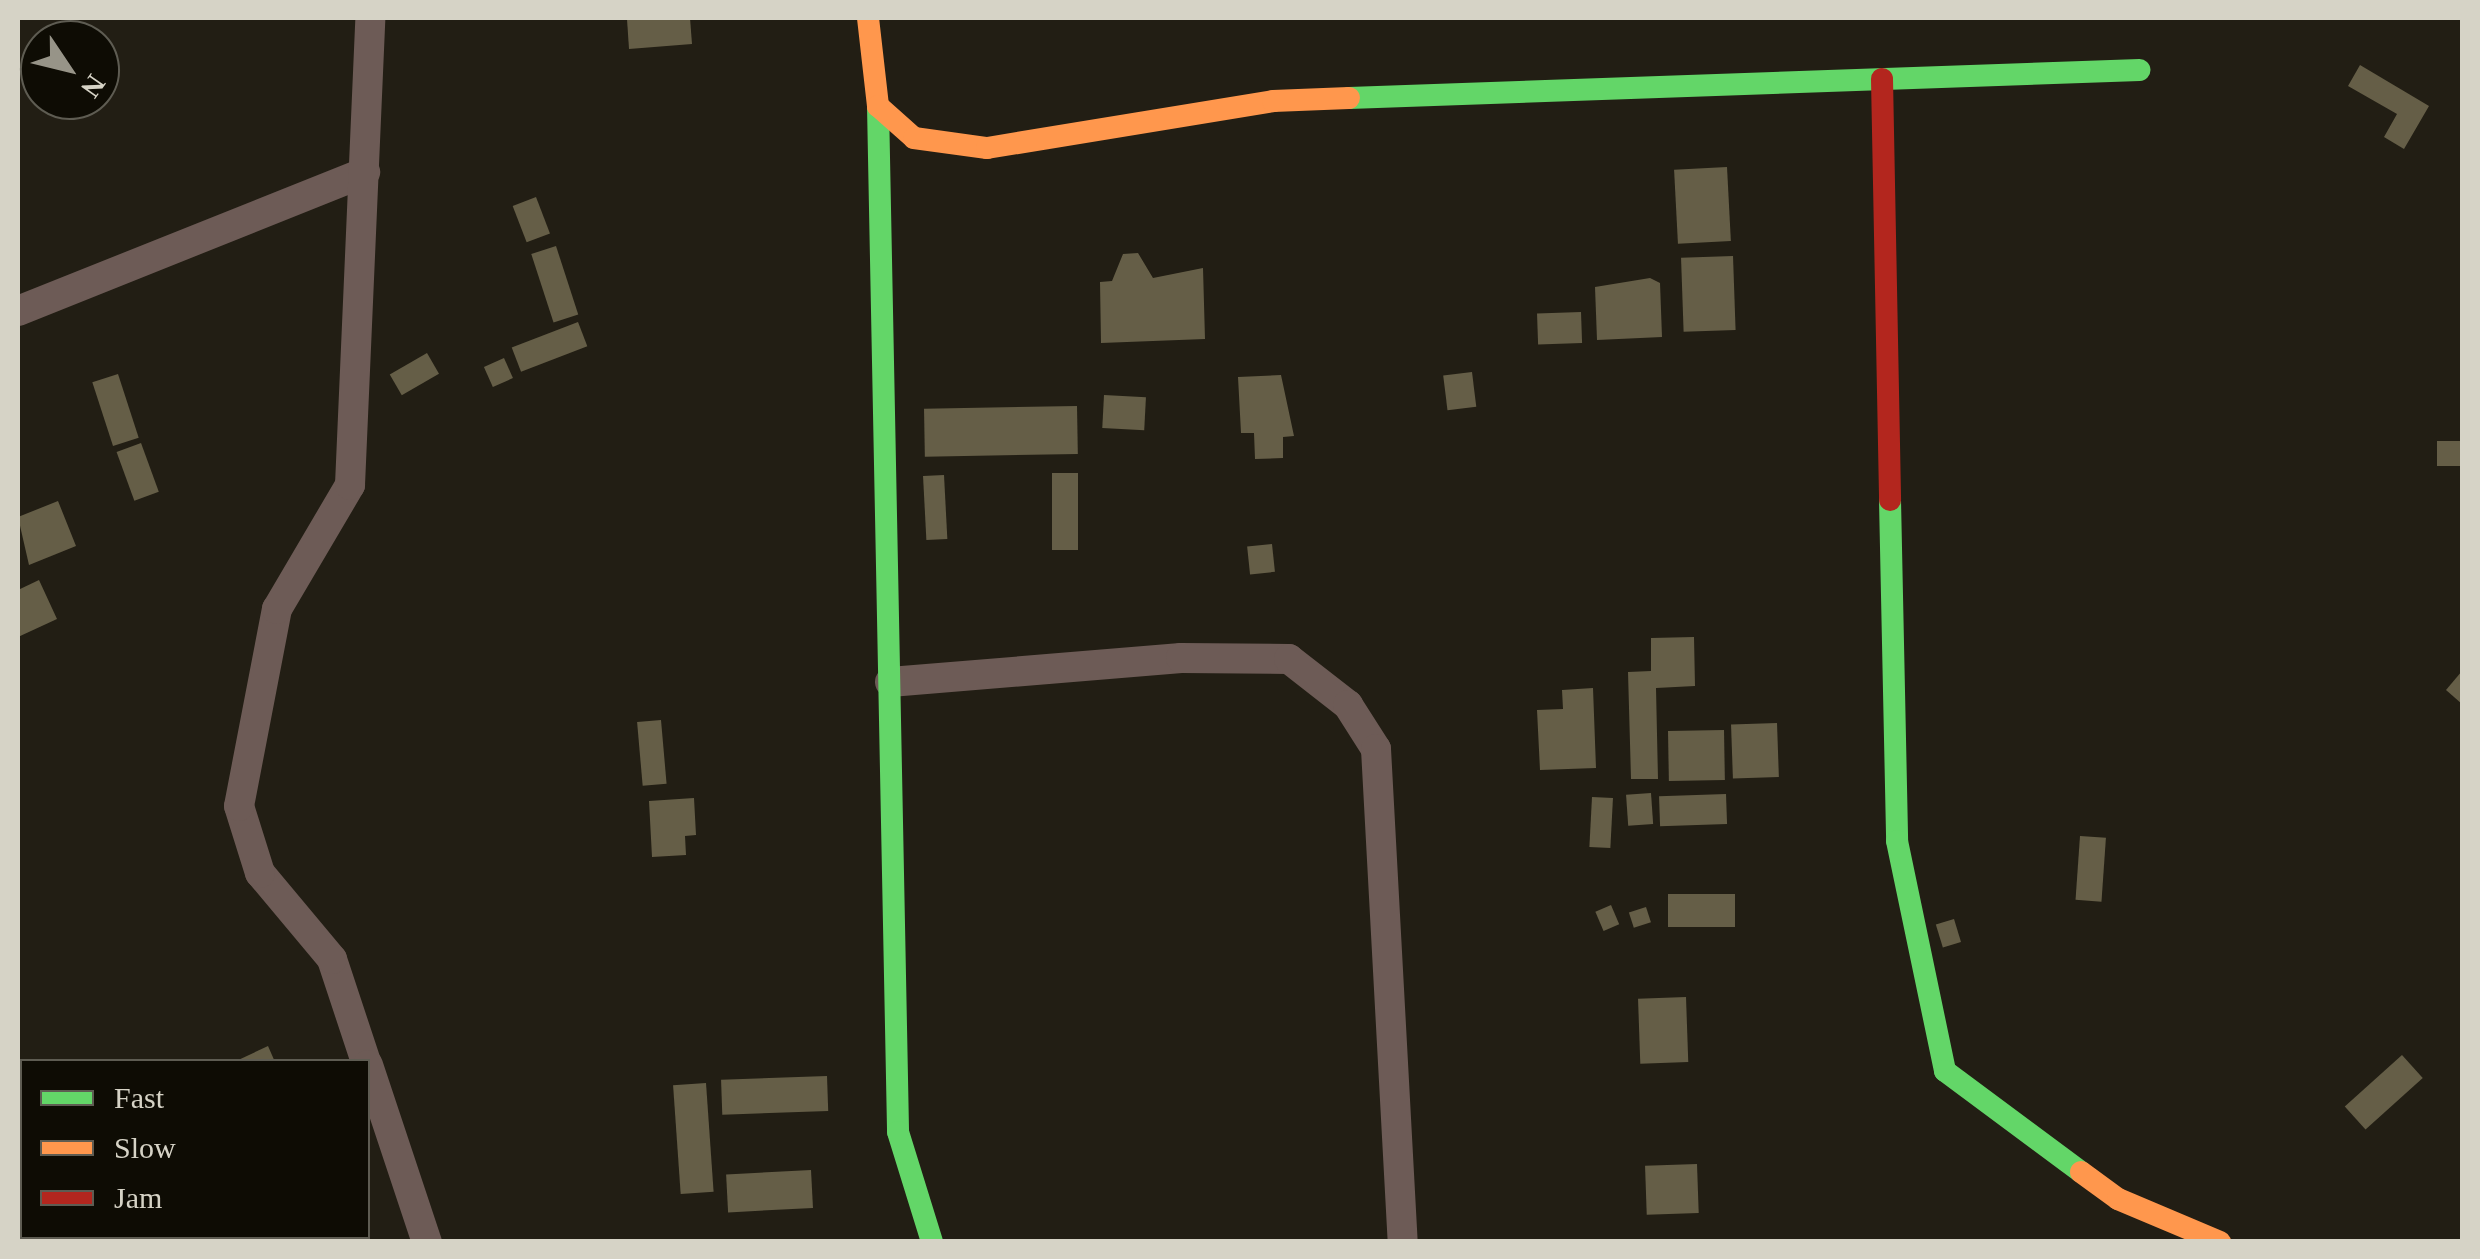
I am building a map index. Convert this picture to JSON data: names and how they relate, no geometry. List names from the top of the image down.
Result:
{
  "legend": ["Fast", "Slow", "Jam"],
  "north": "bottom right"
}
